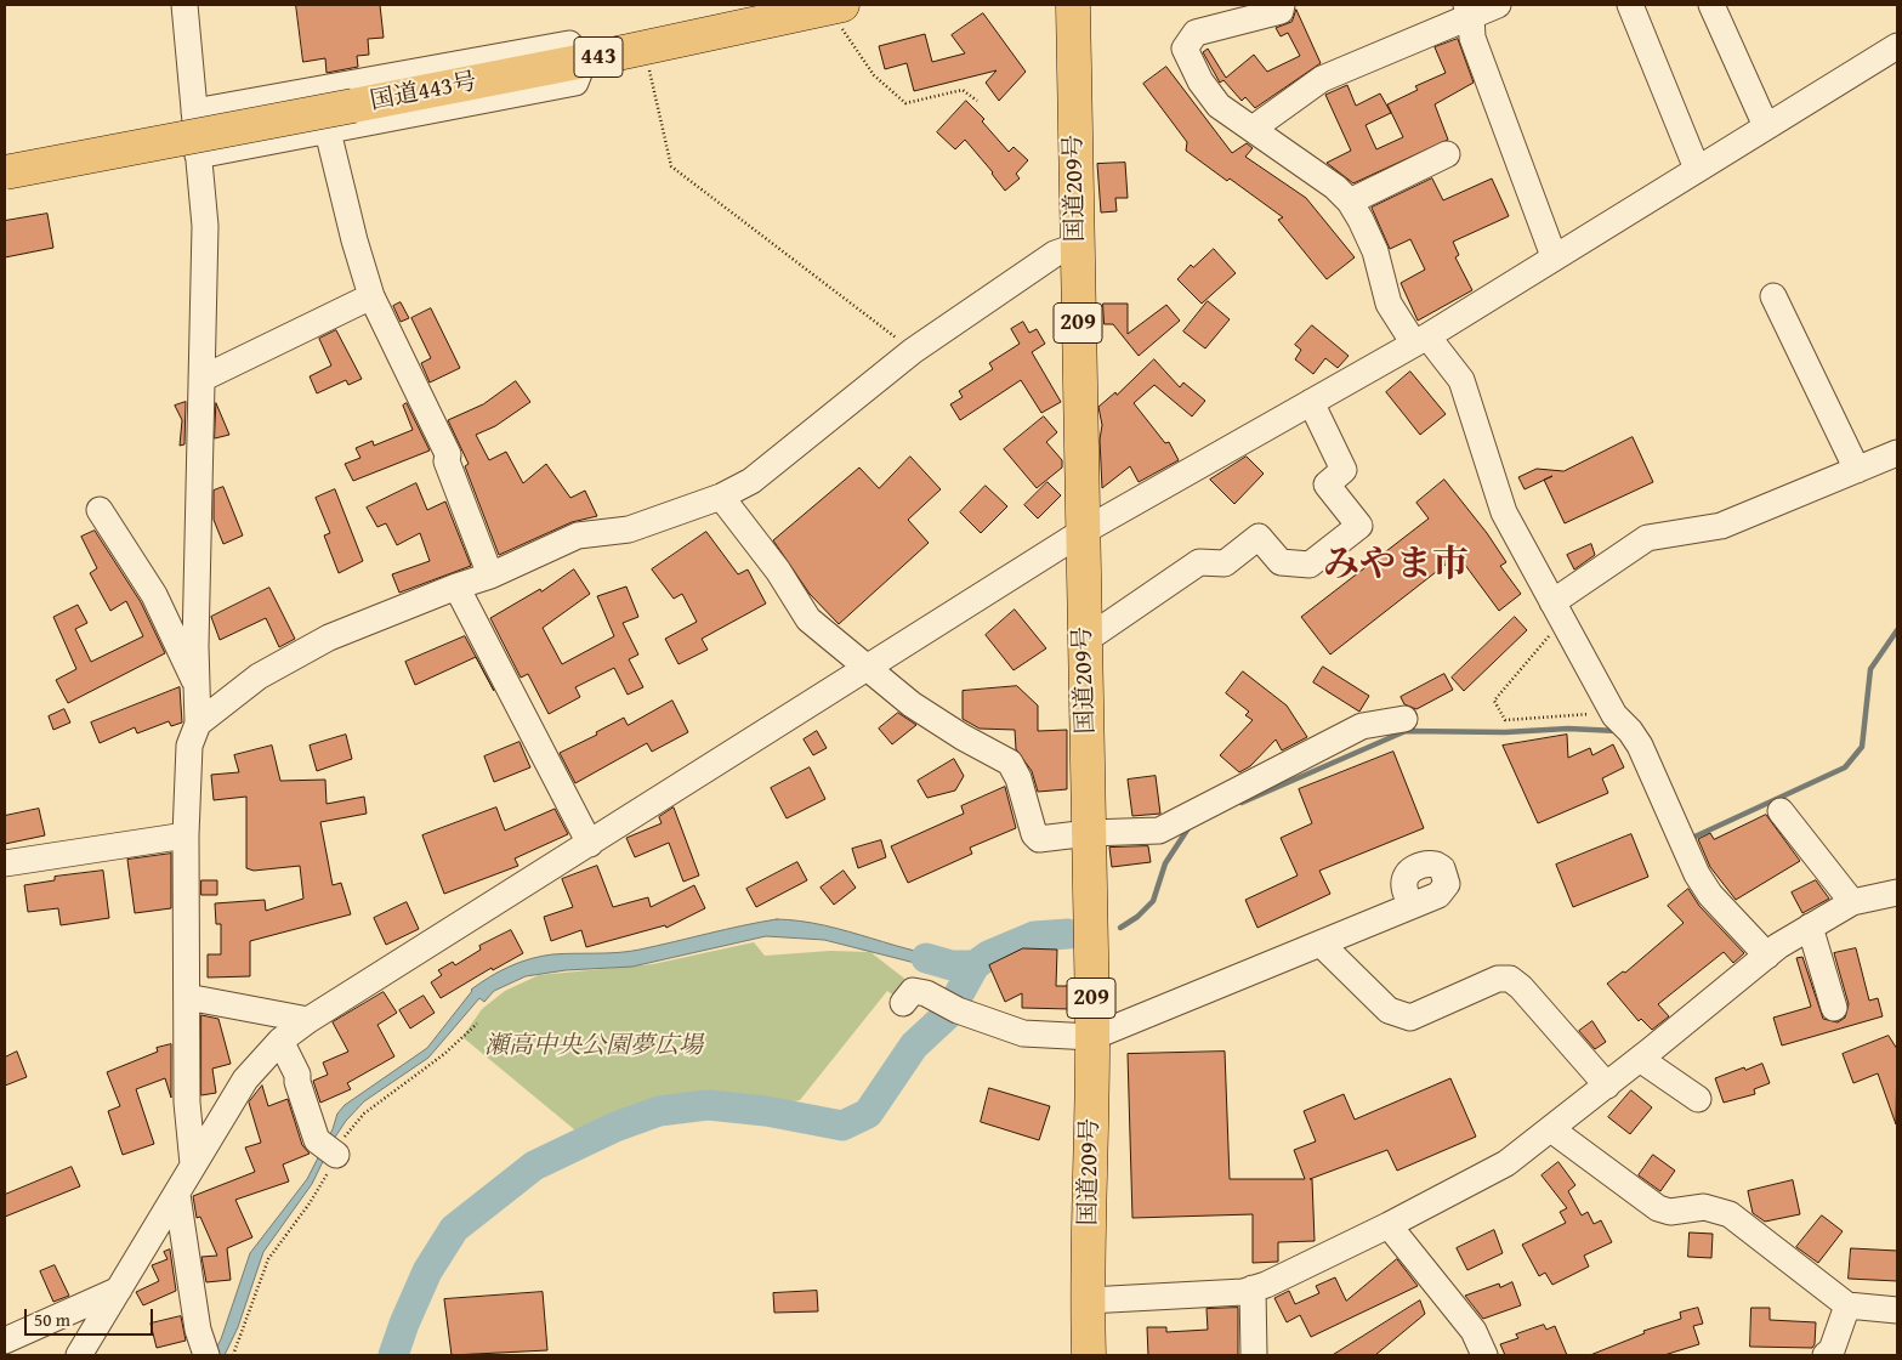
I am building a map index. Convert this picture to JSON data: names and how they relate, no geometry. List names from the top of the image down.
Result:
{
  "streets": {
    "highway": [
      "443",
      "国道443号",
      "国道209号",
      "209"
    ]
  },
  "districts": ["みやま市"],
  "parks": ["瀬高中央公園夢広場"],
  "scale_bar": "50 m"
}
